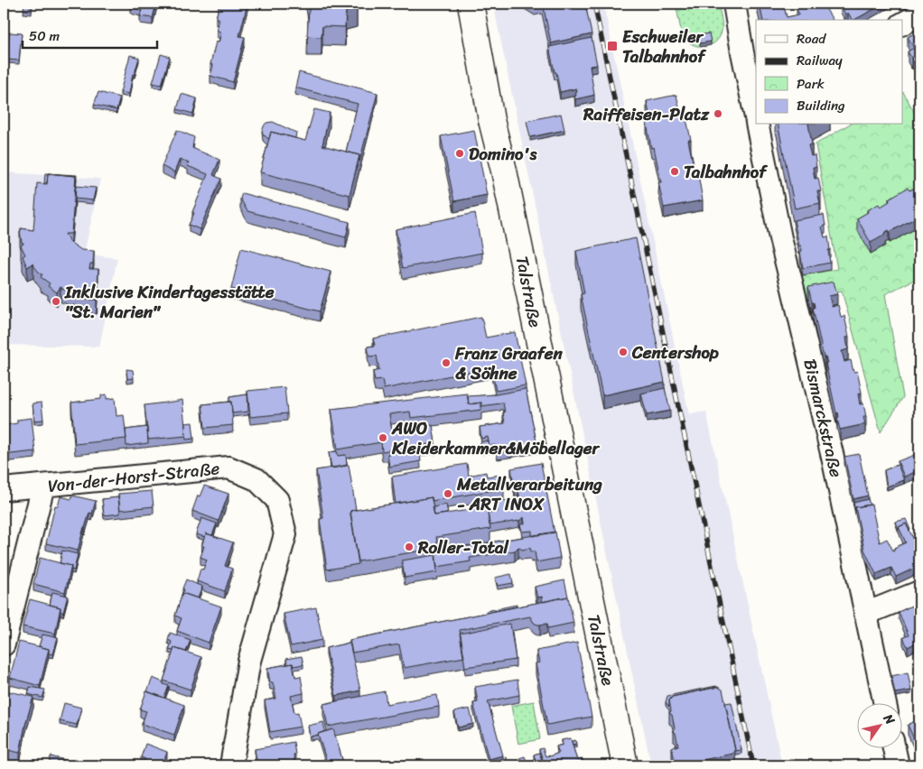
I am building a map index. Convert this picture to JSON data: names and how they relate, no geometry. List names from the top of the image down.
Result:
{
  "streets": {
    "main road": ["Talstraße"],
    "street": ["Bismarckstraße", "Von-der-Horst-Straße"]
  },
  "places": {
    "transit": ["Eschweiler Talbahnhof"],
    "other": [
      "Raiffeisen-Platz",
      "Domino's",
      "Talbahnhof",
      "Inklusive Kindertagesstätte \"St. Marien\"",
      "Centershop",
      "Franz Graafen & Söhne",
      "AWO Kleiderkammer&Möbellager",
      "Metallverarbeitung - ART INOX",
      "Roller-Total"
    ]
  },
  "legend": [
    "Road",
    "Railway",
    "Park",
    "Building"
  ],
  "scale_bar": "50 m",
  "north": "top right"
}
